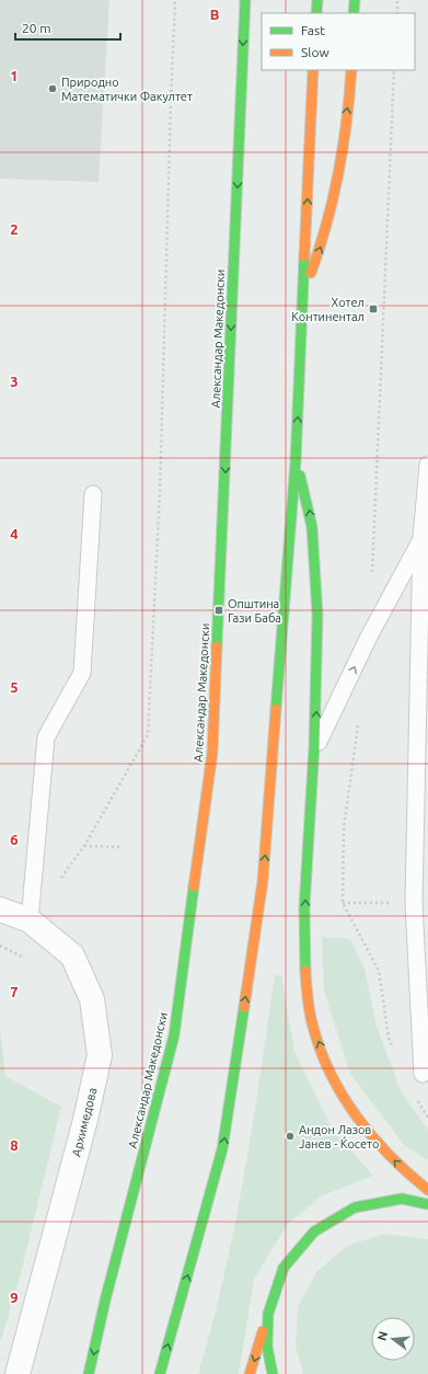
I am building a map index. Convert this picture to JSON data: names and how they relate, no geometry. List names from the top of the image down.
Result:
{
  "streets": {
    "street": ["Александар Македонски", "Архимедова"]
  },
  "places": {
    "other": ["Природно Математички Факултет", "Андон Лазов Јанев - Ќосето"],
    "transit": ["Хотел Континентал", "Општина Гази Баба"]
  },
  "legend": ["Fast", "Slow"],
  "scale_bar": "20 m",
  "north": "left",
  "grid": {
    "columns": ["B"],
    "rows": [
      "1",
      "2",
      "3",
      "4",
      "5",
      "6",
      "7",
      "8",
      "9"
    ]
  }
}
